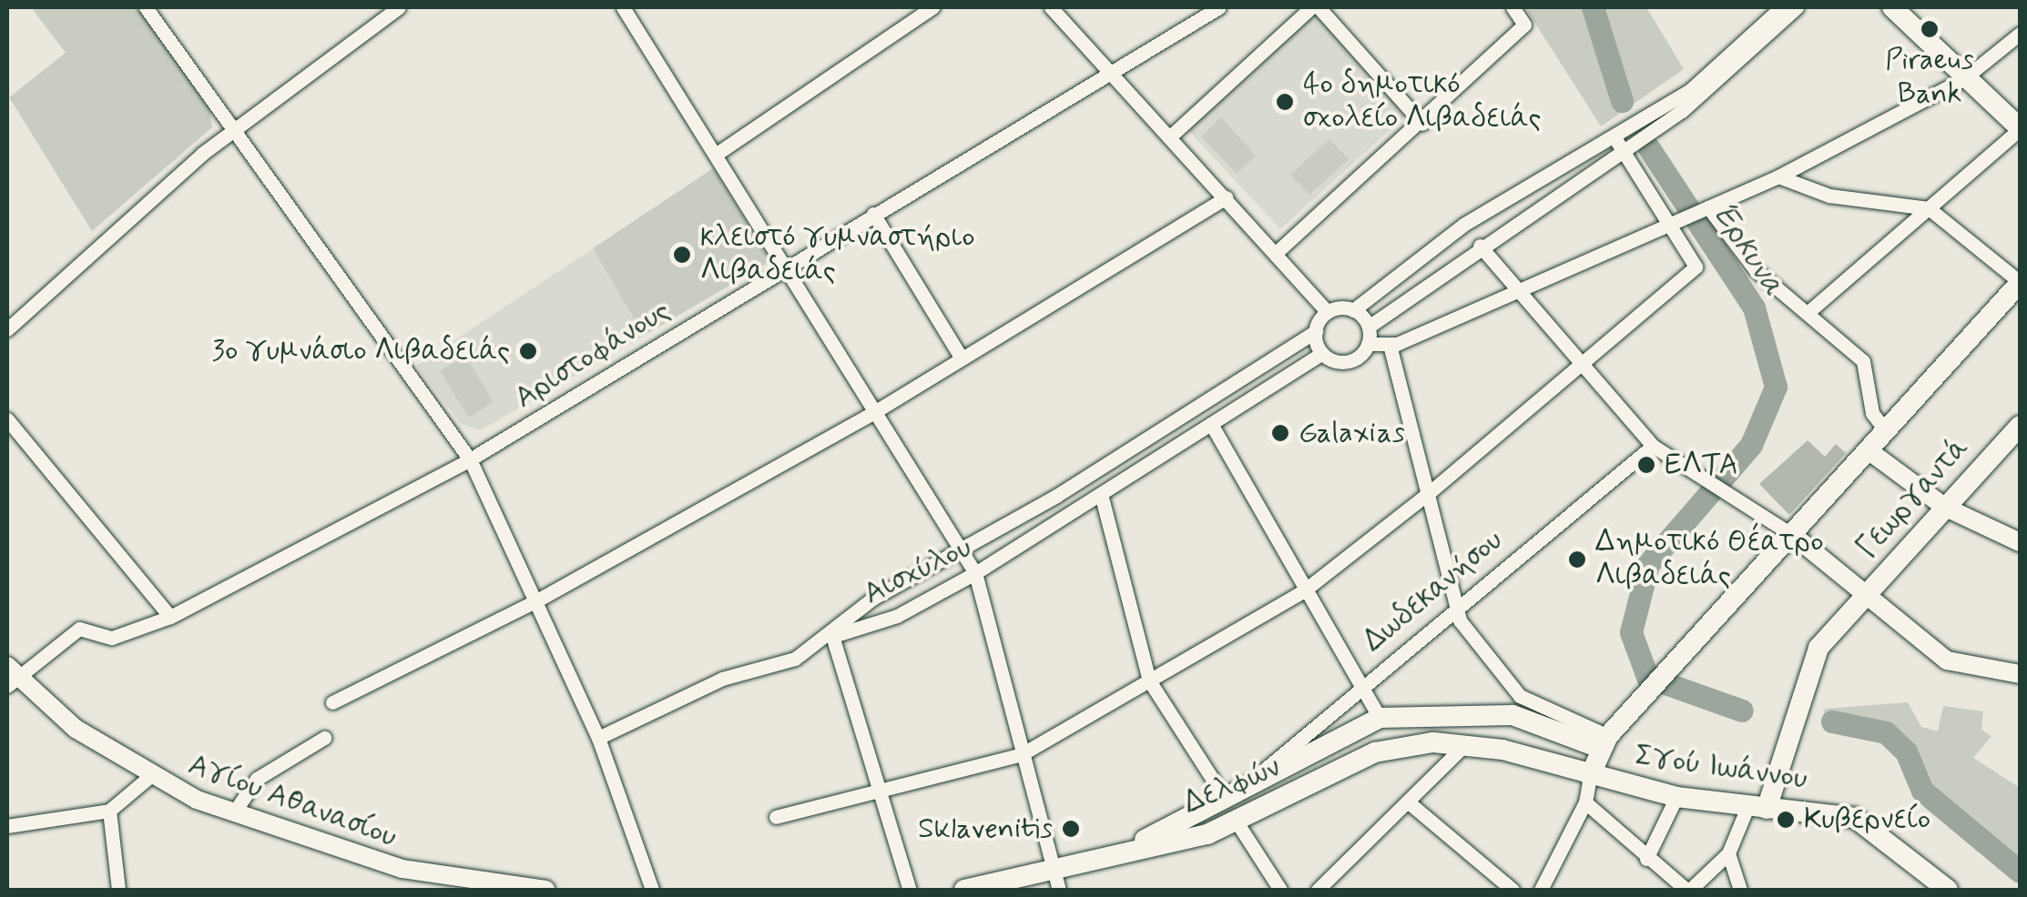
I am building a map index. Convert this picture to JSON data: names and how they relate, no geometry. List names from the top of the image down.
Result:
{
  "streets": {
    "main road": ["Γεωργαντά", "Σγού Ιωάννου", "Δελφών"],
    "street": [
      "Αριστοφάνους",
      "Αισχύλου",
      "Δωδεκανήσου",
      "Αγίου Αθανασίου"
    ]
  },
  "crossings": [
    ["Αριστοφάνους", "Αγίου Αθανασίου"],
    ["Γεωργαντά", "Σγού Ιωάννου"],
    ["Σγού Ιωάννου", "Δελφών"]
  ],
  "water": ["Έρκυνα"],
  "places": [
    "Piraeus Bank",
    "4ο δημοτικό σχολείο Λιβαδειάς",
    "κλειστό γυμναστήριο Λιβαδειάς",
    "3ο γυμνάσιο Λιβαδειάς",
    "Galaxias",
    "ΕΛΤΑ",
    "Δημοτικό Θέατρο Λιβαδειάς",
    "Κυβερνείο",
    "Sklavenitis"
  ]
}
